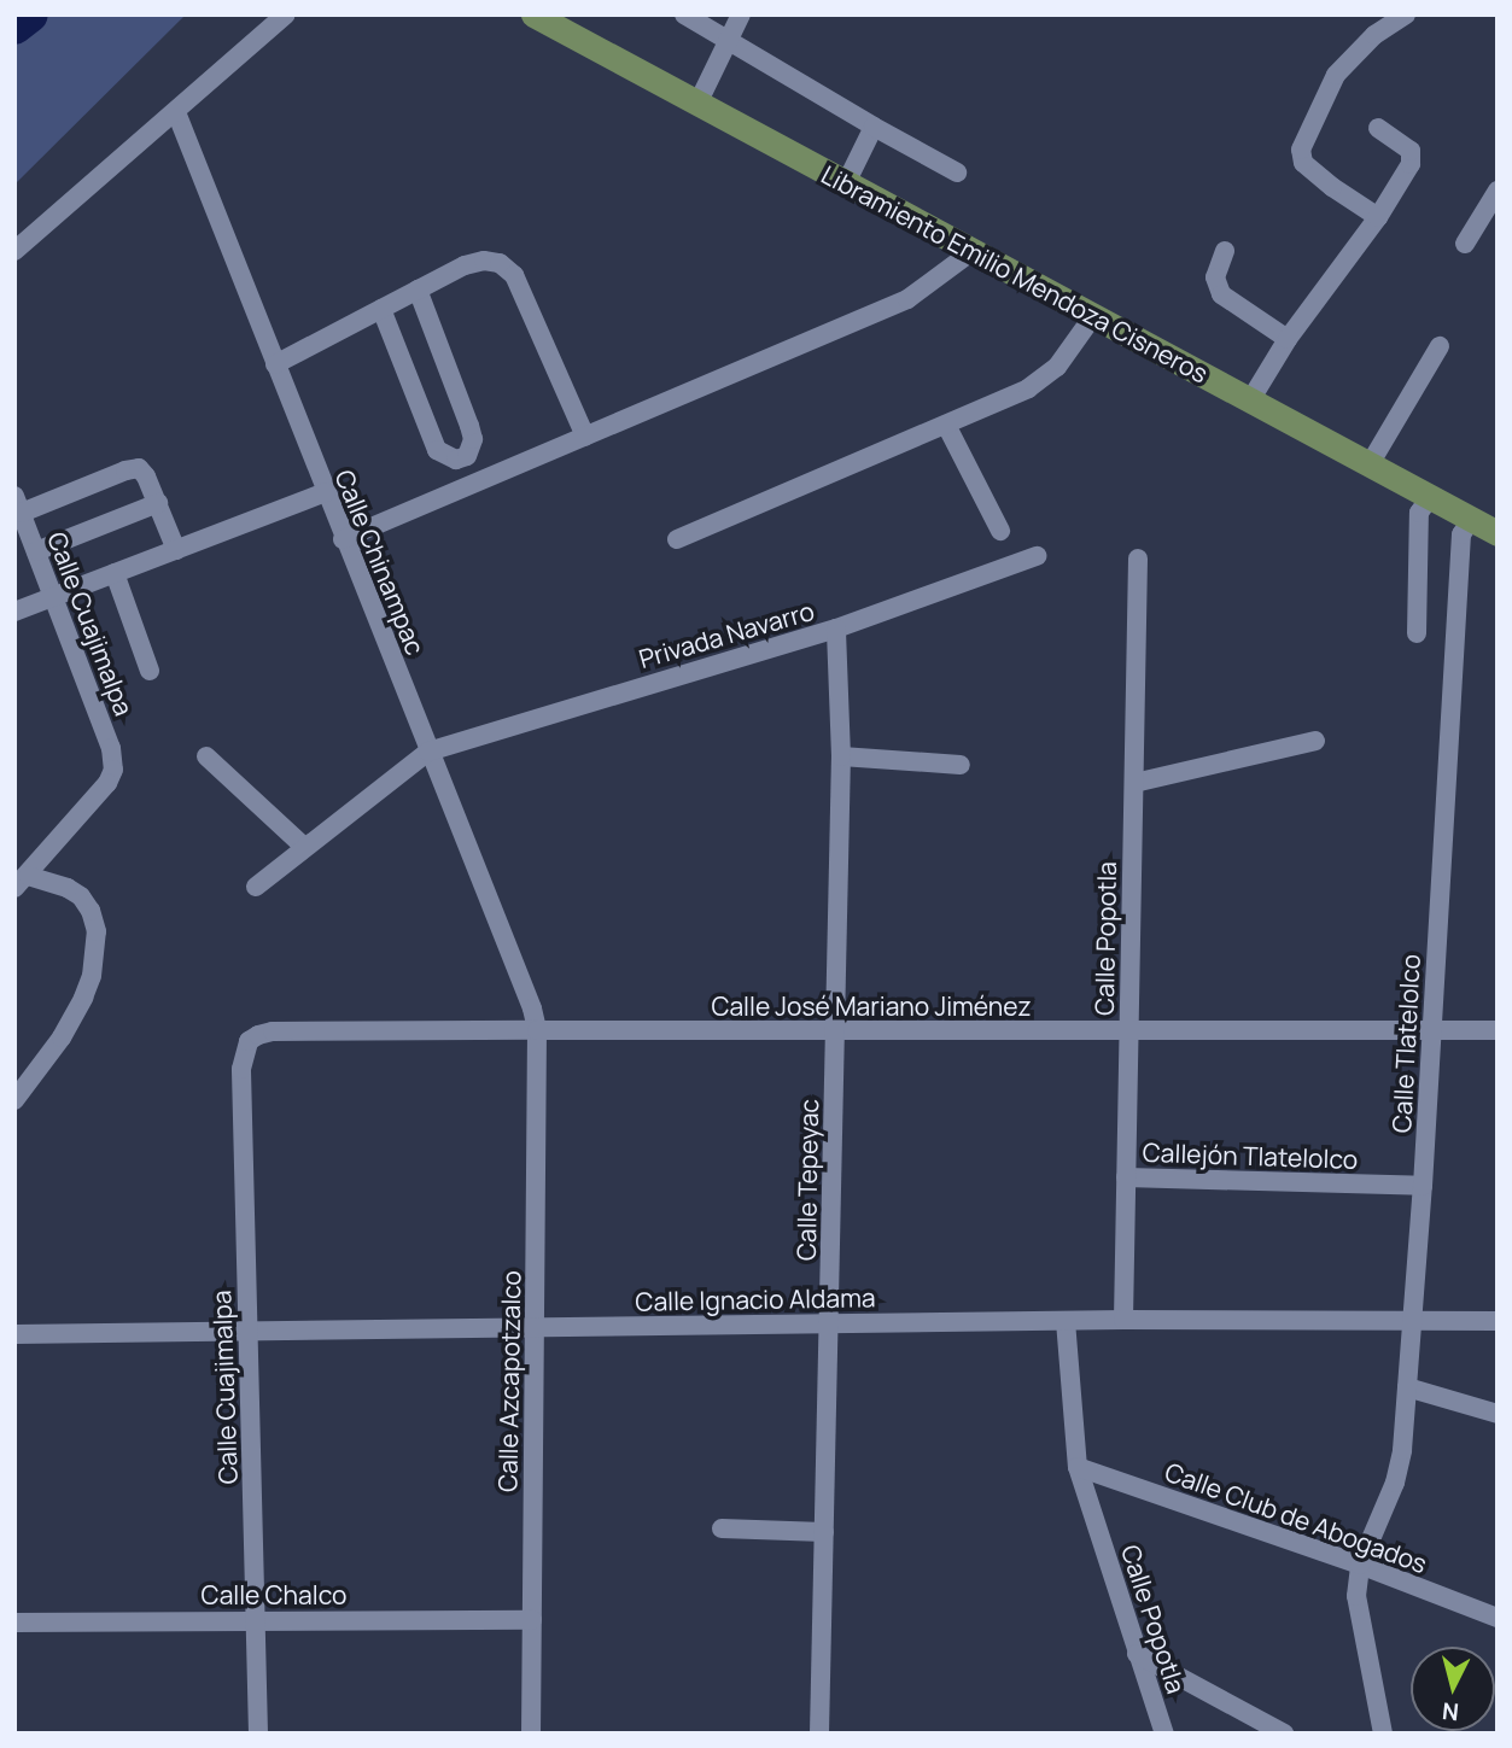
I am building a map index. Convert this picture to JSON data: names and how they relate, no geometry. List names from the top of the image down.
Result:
{
  "streets": {
    "main road": ["Libramiento Emilio Mendoza Cisneros"],
    "street": [
      "Calle Chinampac",
      "Calle Cuajimalpa",
      "Privada Navarro",
      "Calle Popotla",
      "Calle José Mariano Jiménez",
      "Calle Tlatelolco",
      "Callejón Tlatelolco",
      "Calle Tepeyac",
      "Calle Ignacio Aldama",
      "Calle Azcapotzalco",
      "Calle Club de Abogados",
      "Calle Chalco"
    ]
  },
  "crossings": [
    ["Libramiento Emilio Mendoza Cisneros", "Calle Tlatelolco"],
    ["Calle Chinampac", "Privada Navarro"],
    ["Calle Chinampac", "Calle José Mariano Jiménez"],
    ["Calle Chinampac", "Calle Azcapotzalco"],
    ["Calle Cuajimalpa", "Calle José Mariano Jiménez"],
    ["Calle Cuajimalpa", "Calle Ignacio Aldama"],
    ["Calle Cuajimalpa", "Calle Chalco"],
    ["Privada Navarro", "Calle Tepeyac"],
    ["Calle Popotla", "Calle José Mariano Jiménez"],
    ["Calle Popotla", "Callejón Tlatelolco"],
    ["Calle Popotla", "Calle Ignacio Aldama"],
    ["Calle Popotla", "Calle Club de Abogados"],
    ["Calle José Mariano Jiménez", "Calle Tlatelolco"],
    ["Calle José Mariano Jiménez", "Calle Tepeyac"],
    ["Calle José Mariano Jiménez", "Calle Azcapotzalco"],
    ["Calle Tlatelolco", "Callejón Tlatelolco"],
    ["Calle Tlatelolco", "Calle Ignacio Aldama"],
    ["Calle Tlatelolco", "Calle Club de Abogados"],
    ["Calle Tepeyac", "Calle Ignacio Aldama"],
    ["Calle Ignacio Aldama", "Calle Azcapotzalco"],
    ["Calle Azcapotzalco", "Calle Chalco"]
  ],
  "north": "bottom"
}
